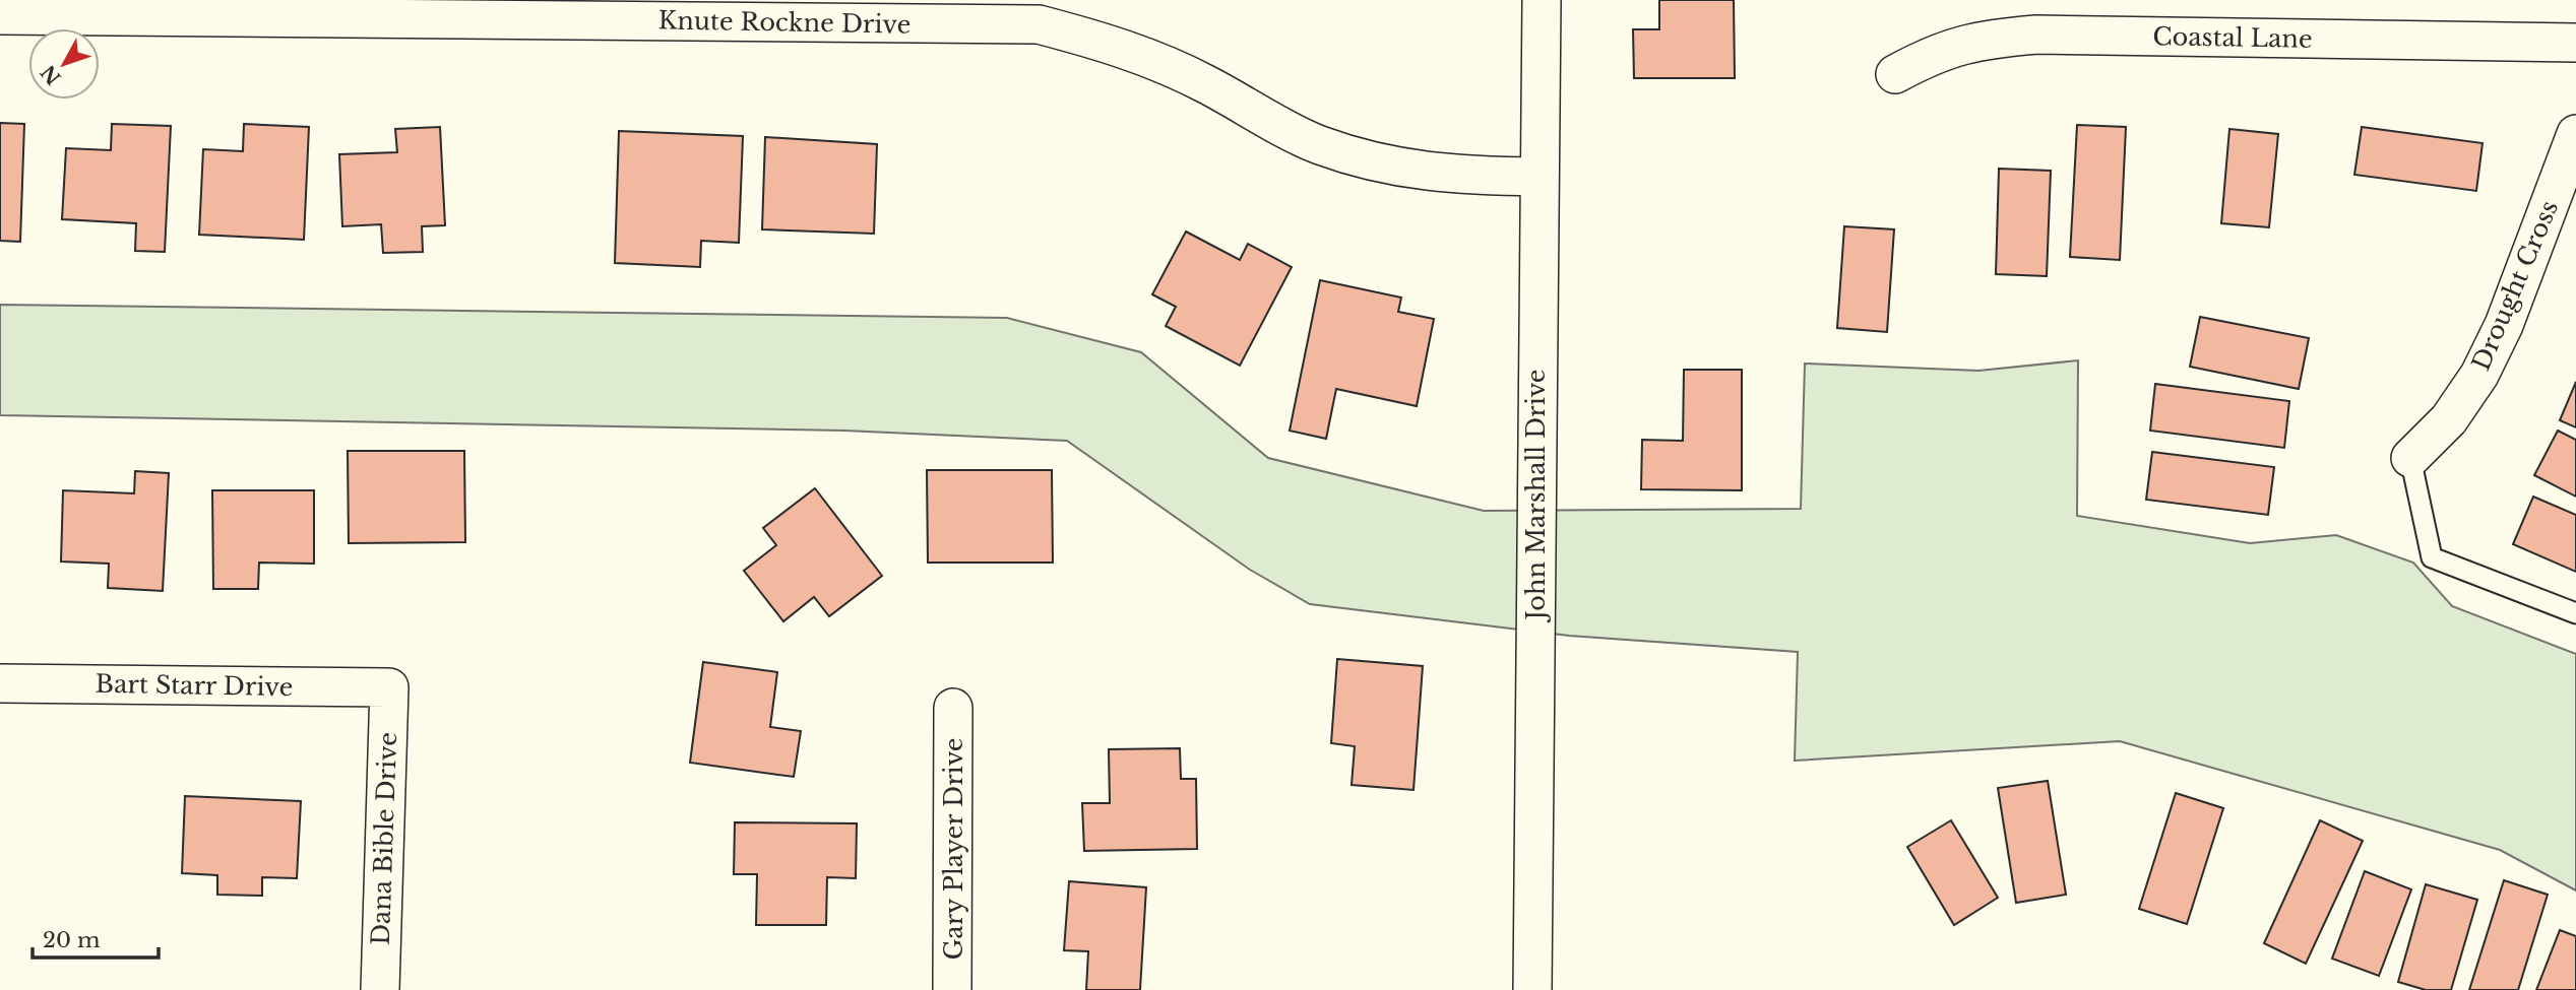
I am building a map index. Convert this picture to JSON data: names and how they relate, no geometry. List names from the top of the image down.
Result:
{
  "streets": {
    "street": [
      "Knute Rockne Drive",
      "Coastal Lane",
      "Drought Cross",
      "John Marshall Drive",
      "Bart Starr Drive",
      "Dana Bible Drive",
      "Gary Player Drive"
    ]
  },
  "crossings": [
    ["Knute Rockne Drive", "John Marshall Drive"],
    ["Bart Starr Drive", "Dana Bible Drive"]
  ],
  "scale_bar": "20 m",
  "north": "bottom left"
}
